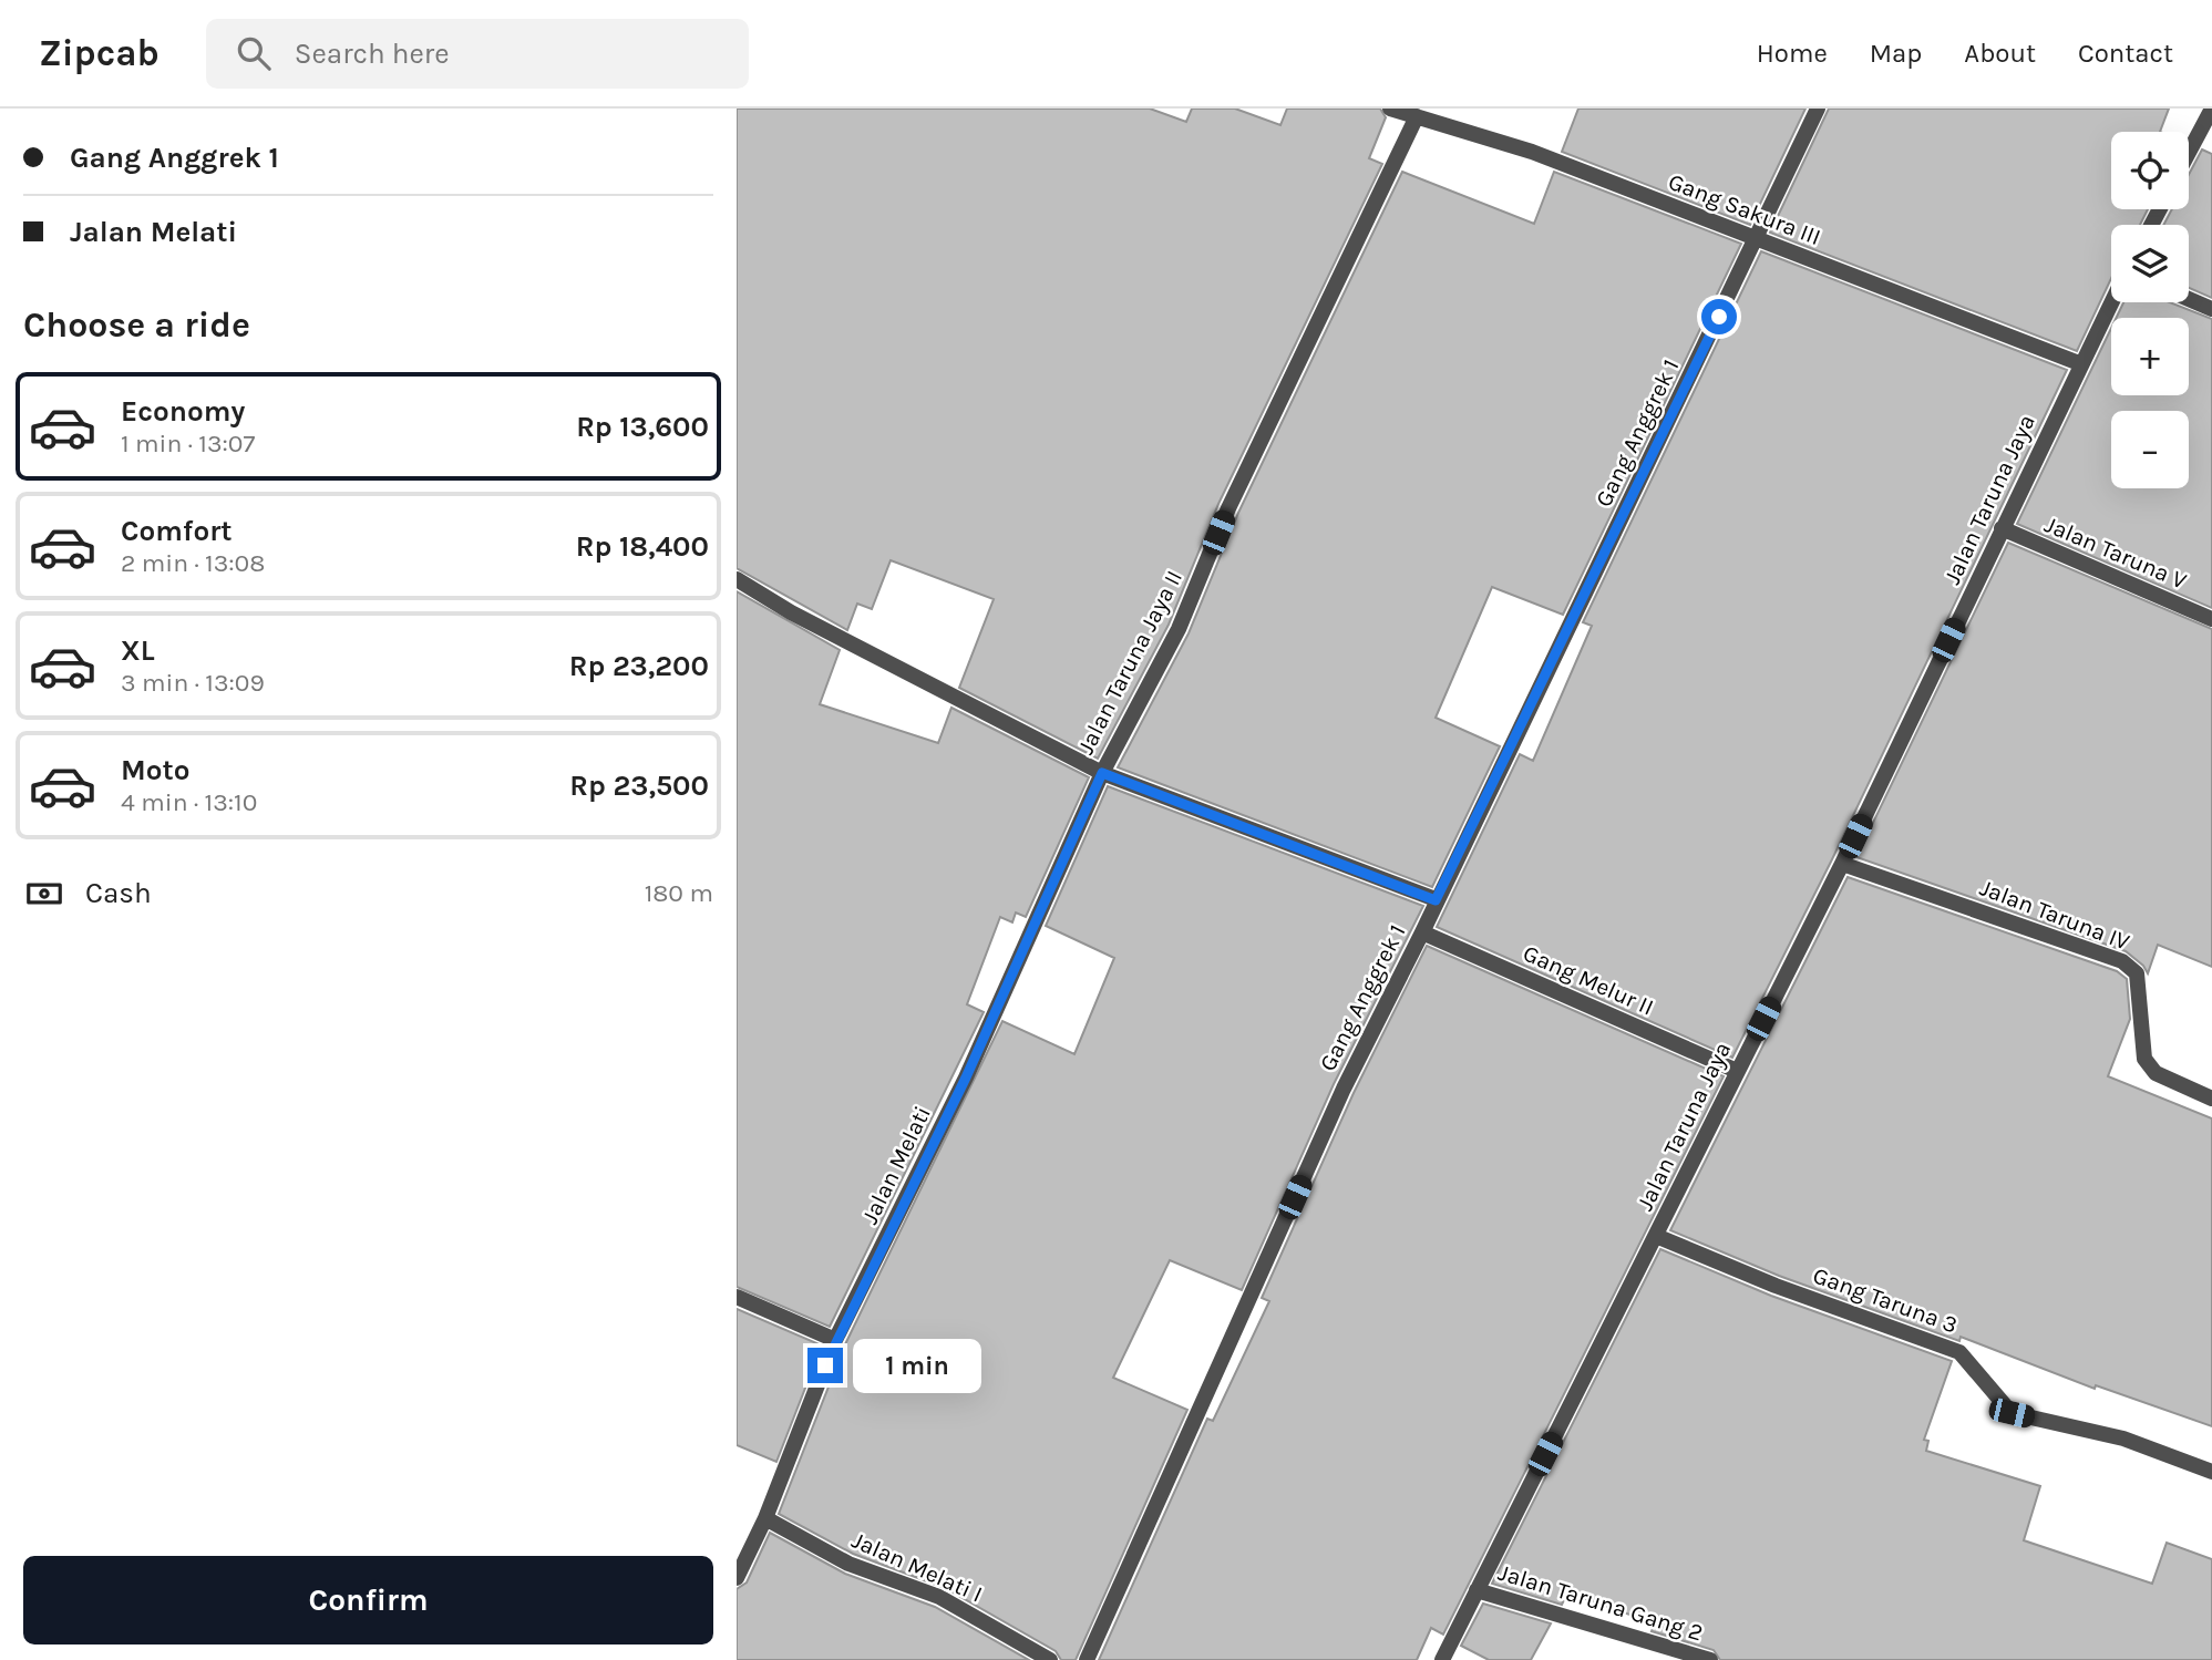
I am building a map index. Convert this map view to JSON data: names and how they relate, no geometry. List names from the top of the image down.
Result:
{
  "streets": {
    "street": [
      "Gang Sakura III",
      "Gang Anggrek 1",
      "Jalan Taruna Jaya",
      "Jalan Taruna V",
      "Jalan Taruna Jaya II",
      "Jalan Taruna IV",
      "Gang Melur II",
      "Jalan Melati",
      "Gang Taruna 3",
      "Jalan Melati I",
      "Jalan Taruna Gang 2"
    ]
  },
  "crossings": [
    ["Gang Sakura III", "Gang Anggrek 1"],
    ["Gang Sakura III", "Jalan Taruna Jaya"],
    ["Gang Sakura III", "Jalan Taruna Jaya II"],
    ["Gang Anggrek 1", "Gang Melur II"],
    ["Jalan Taruna Jaya", "Jalan Taruna V"],
    ["Jalan Taruna Jaya", "Jalan Taruna IV"],
    ["Jalan Taruna Jaya", "Gang Melur II"],
    ["Jalan Taruna Jaya", "Gang Taruna 3"],
    ["Jalan Taruna Jaya", "Jalan Taruna Gang 2"],
    ["Jalan Taruna Jaya II", "Jalan Melati"],
    ["Jalan Melati", "Jalan Melati I"]
  ],
  "page": {
    "header": "Zipcab",
    "search": "Search here",
    "nav": [
      "Home",
      "Map",
      "About",
      "Contact"
    ],
    "banner": ["Gang Anggrek 1", "Jalan Melati"],
    "map_buttons": ["+", "−"],
    "heading": "Choose a ride",
    "list": [
      {
        "name": "Economy",
        "note": "1 min · 13:07",
        "value": "Rp 13,600"
      },
      {
        "name": "Comfort",
        "note": "2 min · 13:08",
        "value": "Rp 18,400"
      },
      {
        "name": "XL",
        "note": "3 min · 13:09",
        "value": "Rp 23,200"
      },
      {
        "name": "Moto",
        "note": "4 min · 13:10",
        "value": "Rp 23,500"
      }
    ],
    "pay": ["Cash", "180 m"],
    "bubble": "1 min",
    "buttons": "Confirm"
  }
}
